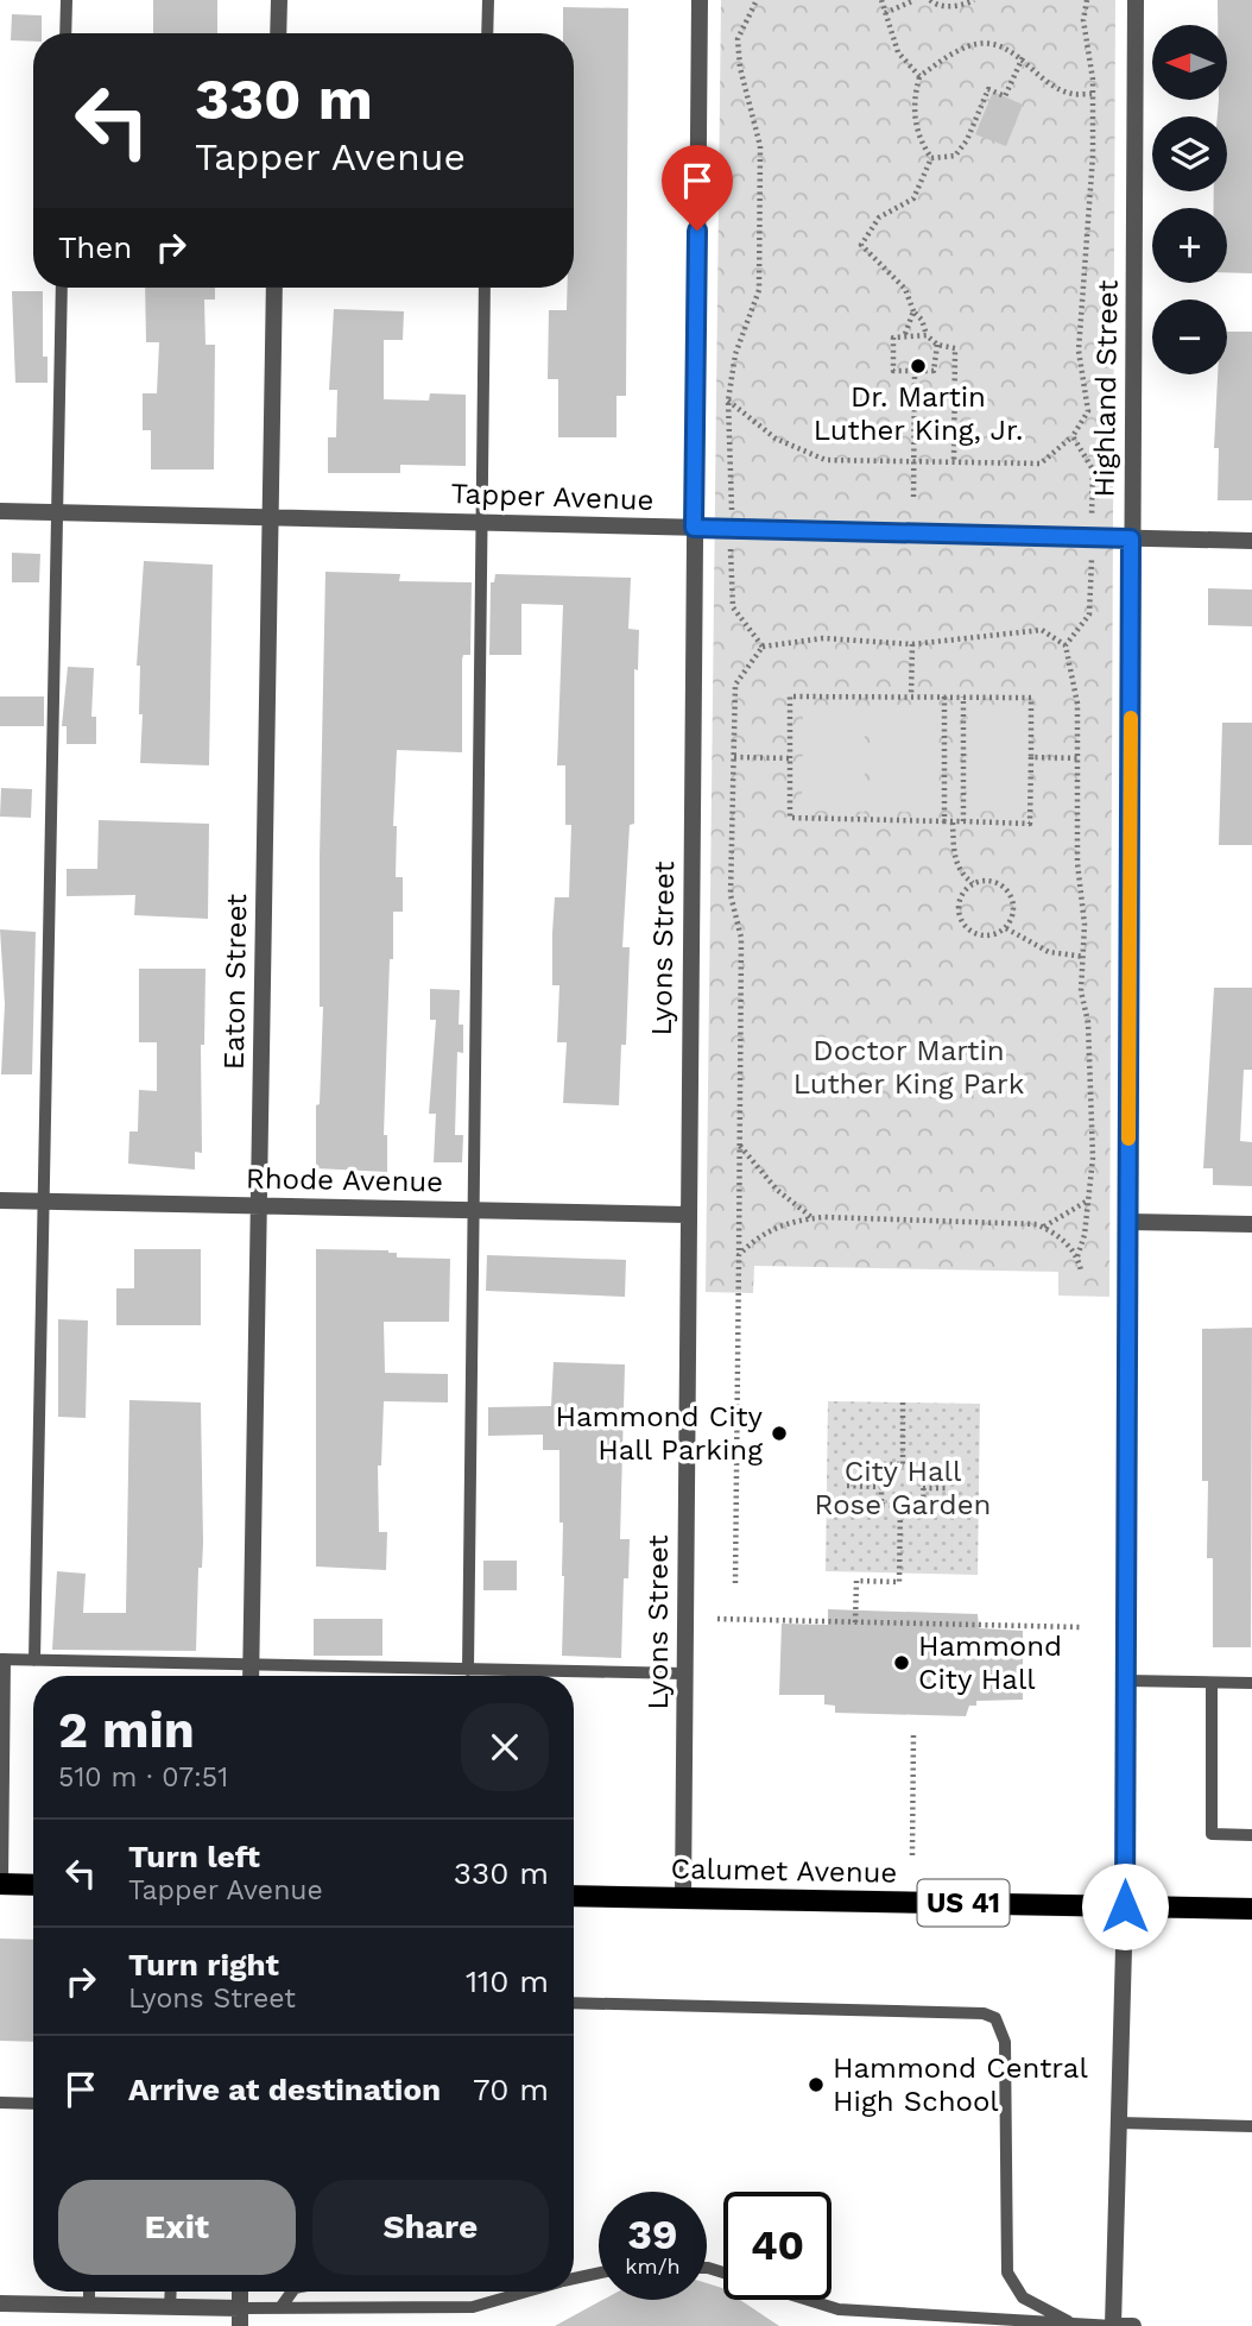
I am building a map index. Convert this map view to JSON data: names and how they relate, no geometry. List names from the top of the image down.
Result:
{
  "streets": {
    "main road": ["Calumet Avenue", "US 41"],
    "street": [
      "Highland Street",
      "Tapper Avenue",
      "Lyons Street",
      "Eaton Street",
      "Rhode Avenue"
    ]
  },
  "crossings": [
    ["Highland Street", "Tapper Avenue"],
    ["Highland Street", "Calumet Avenue"],
    ["Tapper Avenue", "Lyons Street"],
    ["Tapper Avenue", "Eaton Street"],
    ["Lyons Street", "Rhode Avenue"],
    ["Lyons Street", "Calumet Avenue"],
    ["Eaton Street", "Rhode Avenue"]
  ],
  "parks": ["Doctor Martin Luther King Park", "City Hall Rose Garden"],
  "places": [
    "Dr. Martin Luther King, Jr.",
    "Hammond City Hall Parking",
    "Hammond City Hall",
    "Hammond Central High School"
  ],
  "north": "left",
  "page": {
    "map_buttons": ["+", "−"],
    "turn": ["330 m", "Tapper Avenue"],
    "then": "Then",
    "heading": ["2 min", "510 m · 07:51"],
    "list": [
      {
        "name": "Turn left",
        "note": "Tapper Avenue",
        "value": "330 m"
      },
      {
        "name": "Turn right",
        "note": "Lyons Street",
        "value": "110 m"
      },
      {
        "name": "Arrive at destination",
        "value": "70 m"
      }
    ],
    "buttons": ["Exit", "Share"],
    "speed": "39 km/h",
    "limit": "40"
  }
}
